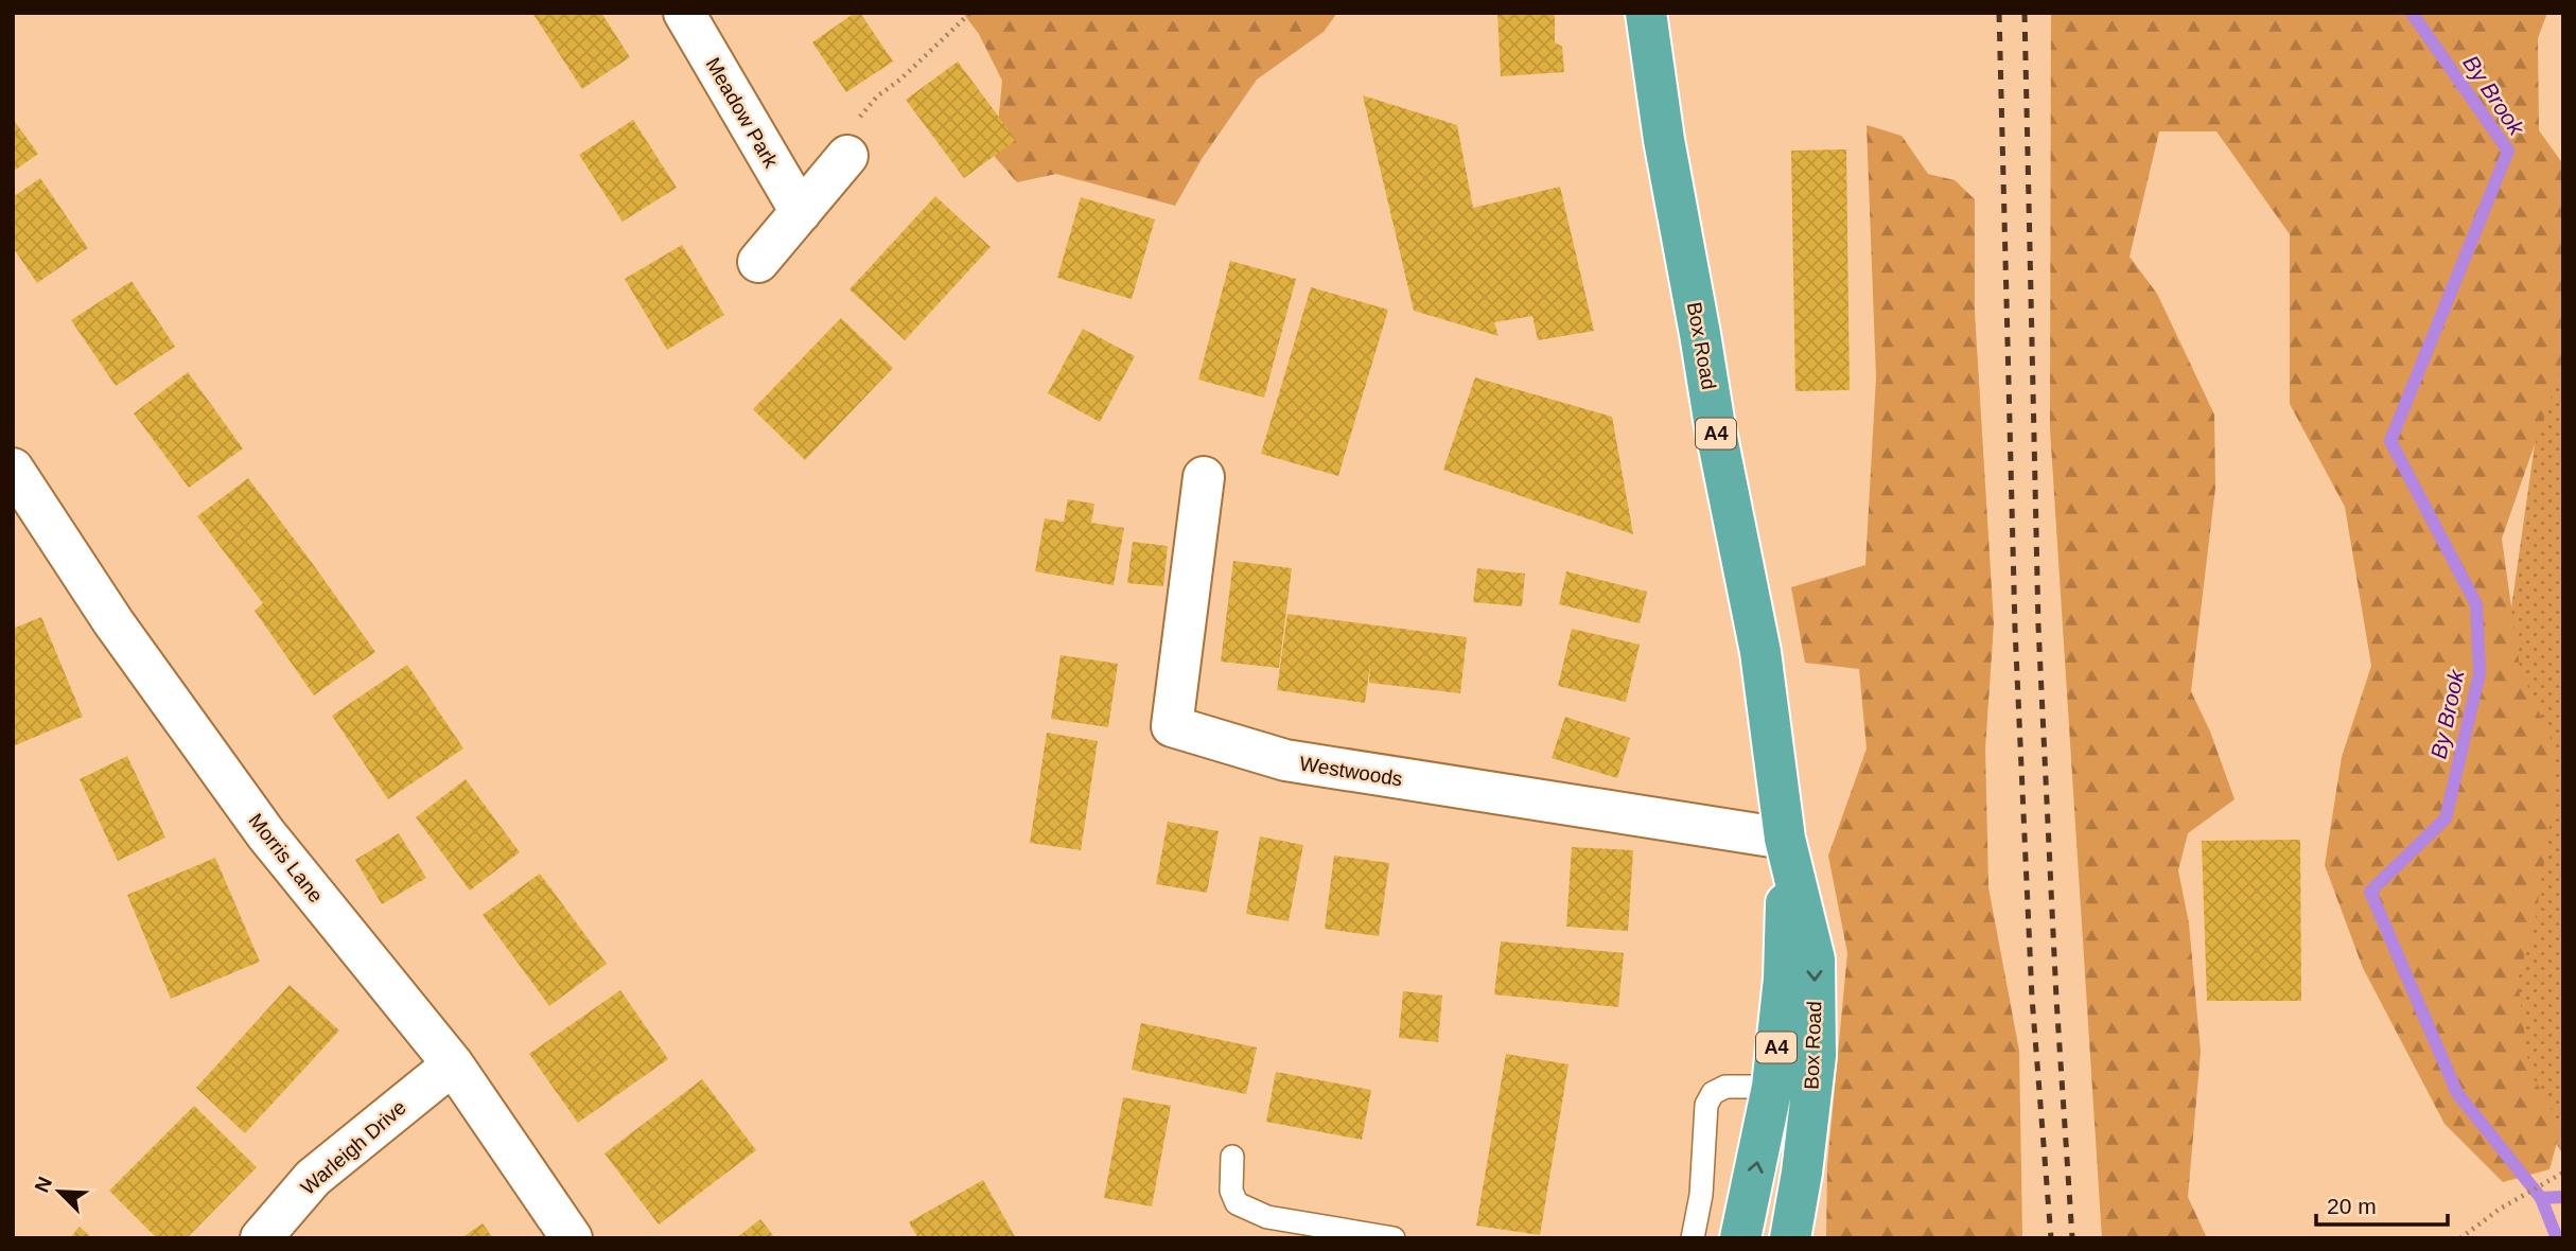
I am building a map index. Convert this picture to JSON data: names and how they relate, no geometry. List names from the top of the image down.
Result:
{
  "streets": {
    "highway": ["Box Road", "A4"],
    "street": [
      "Meadow Park",
      "Westwoods",
      "Morris Lane",
      "Warleigh Drive"
    ]
  },
  "crossings": [
    ["Box Road", "Westwoods"],
    ["Morris Lane", "Warleigh Drive"]
  ],
  "water": ["By Brook"],
  "scale_bar": "20 m",
  "north": "top left"
}
